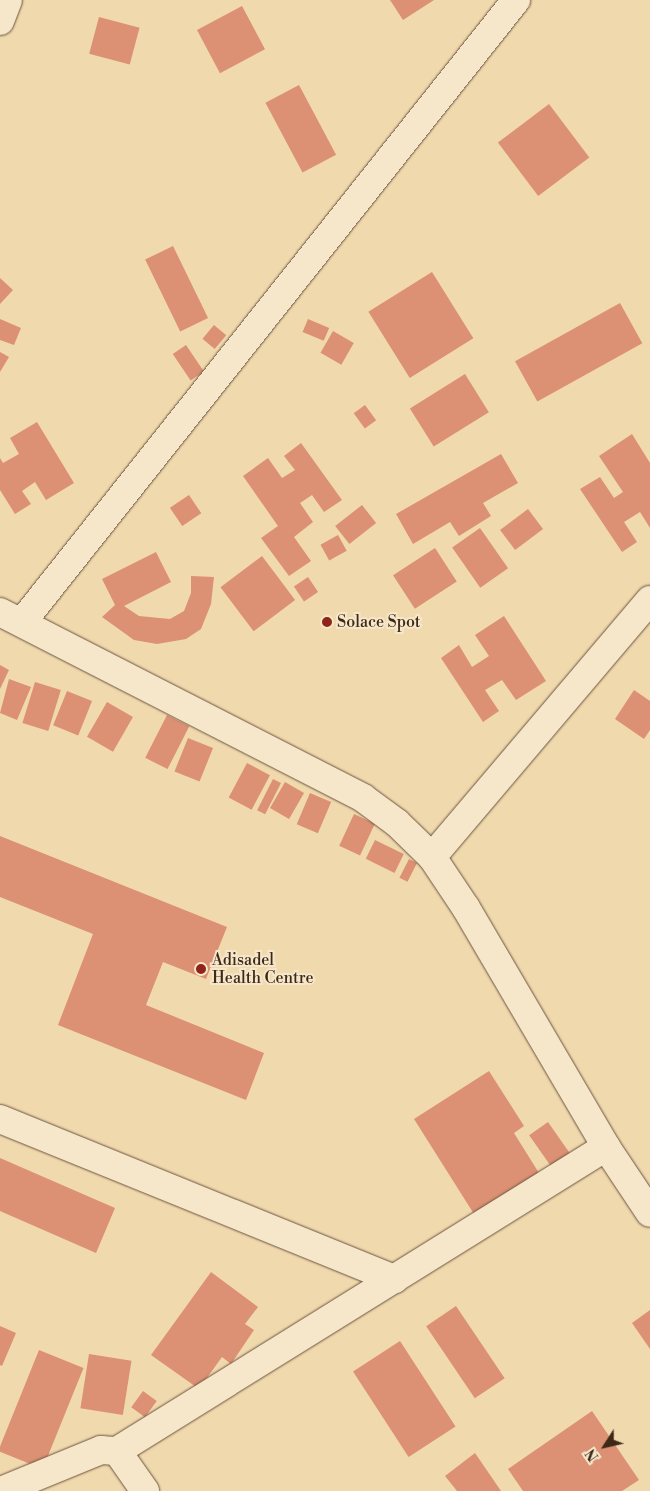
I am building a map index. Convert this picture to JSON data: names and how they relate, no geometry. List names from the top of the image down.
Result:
{
  "places": ["Solace Spot", "Adisadel Health Centre"],
  "north": "bottom left"
}
